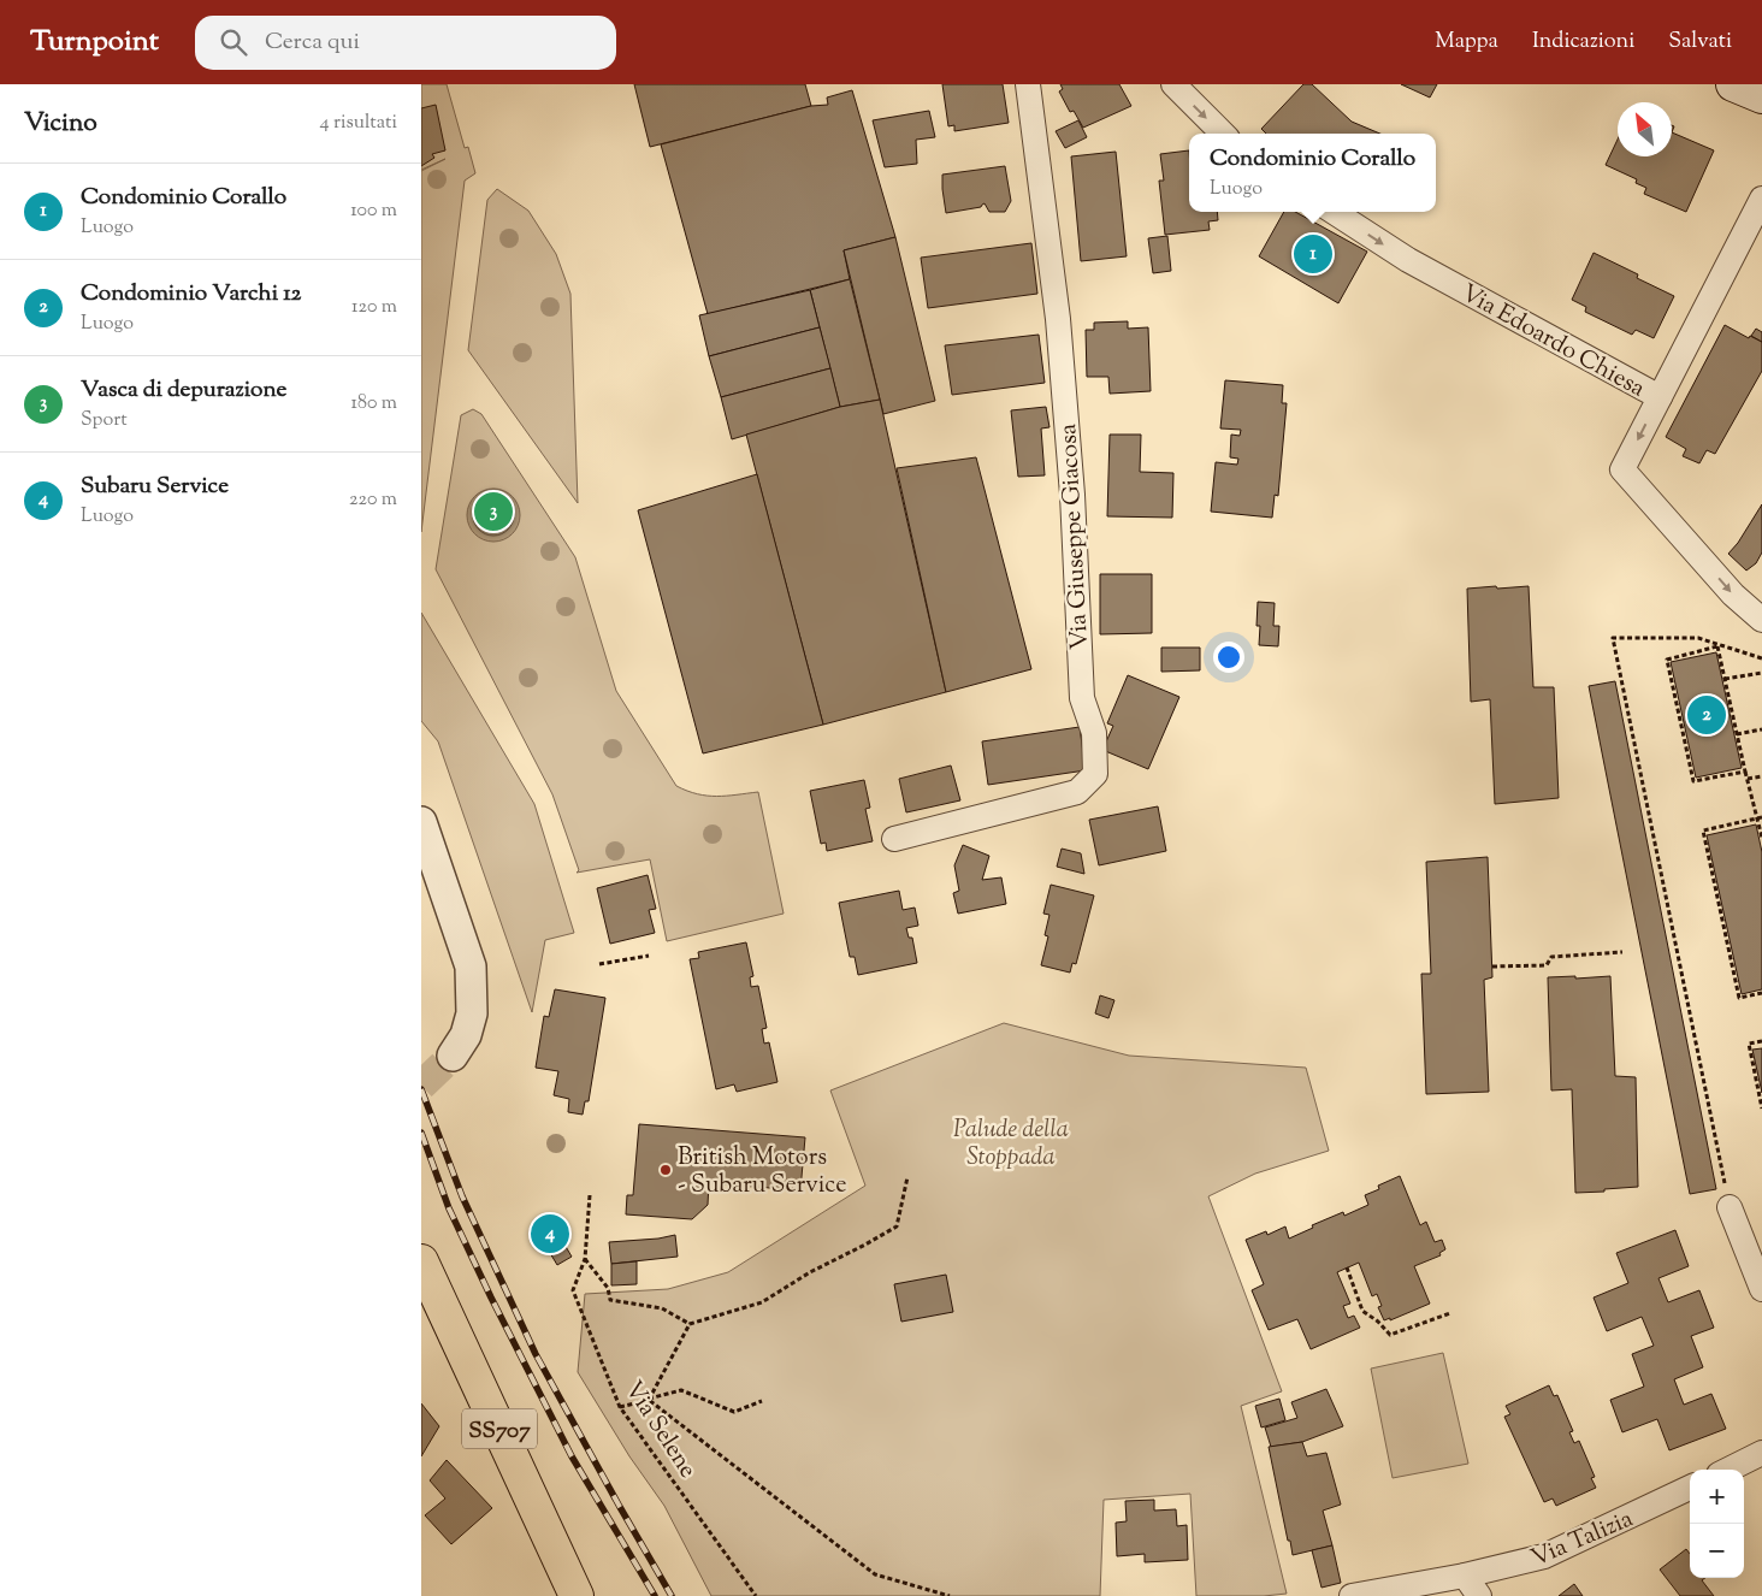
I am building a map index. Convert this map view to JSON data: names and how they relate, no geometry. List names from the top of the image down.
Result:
{
  "streets": {
    "highway": ["SS707"],
    "street": ["Via Edoardo Chiesa", "Via Giuseppe Giacosa", "Via Talizia"],
    "path": ["Via Selene"]
  },
  "one_way": ["Via Edoardo Chiesa"],
  "parks": ["Palude della Stoppada"],
  "places": ["British Motors - Subaru Service"],
  "north": "top left",
  "page": {
    "header": "Turnpoint",
    "search": "Cerca qui",
    "nav": ["Mappa", "Indicazioni", "Salvati"],
    "heading": ["Vicino", "4 risultati"],
    "popup": ["Condominio Corallo", "Luogo"],
    "list": [
      {
        "mark": "1",
        "name": "Condominio Corallo",
        "note": "Luogo",
        "value": "100 m"
      },
      {
        "mark": "2",
        "name": "Condominio Varchi 12",
        "note": "Luogo",
        "value": "120 m"
      },
      {
        "mark": "3",
        "name": "Vasca di depurazione",
        "note": "Sport",
        "value": "180 m"
      },
      {
        "mark": "4",
        "name": "Subaru Service",
        "note": "Luogo",
        "value": "220 m"
      }
    ],
    "pins": [
      "1",
      "3",
      "2",
      "4"
    ],
    "map_buttons": ["+", "−"]
  }
}
